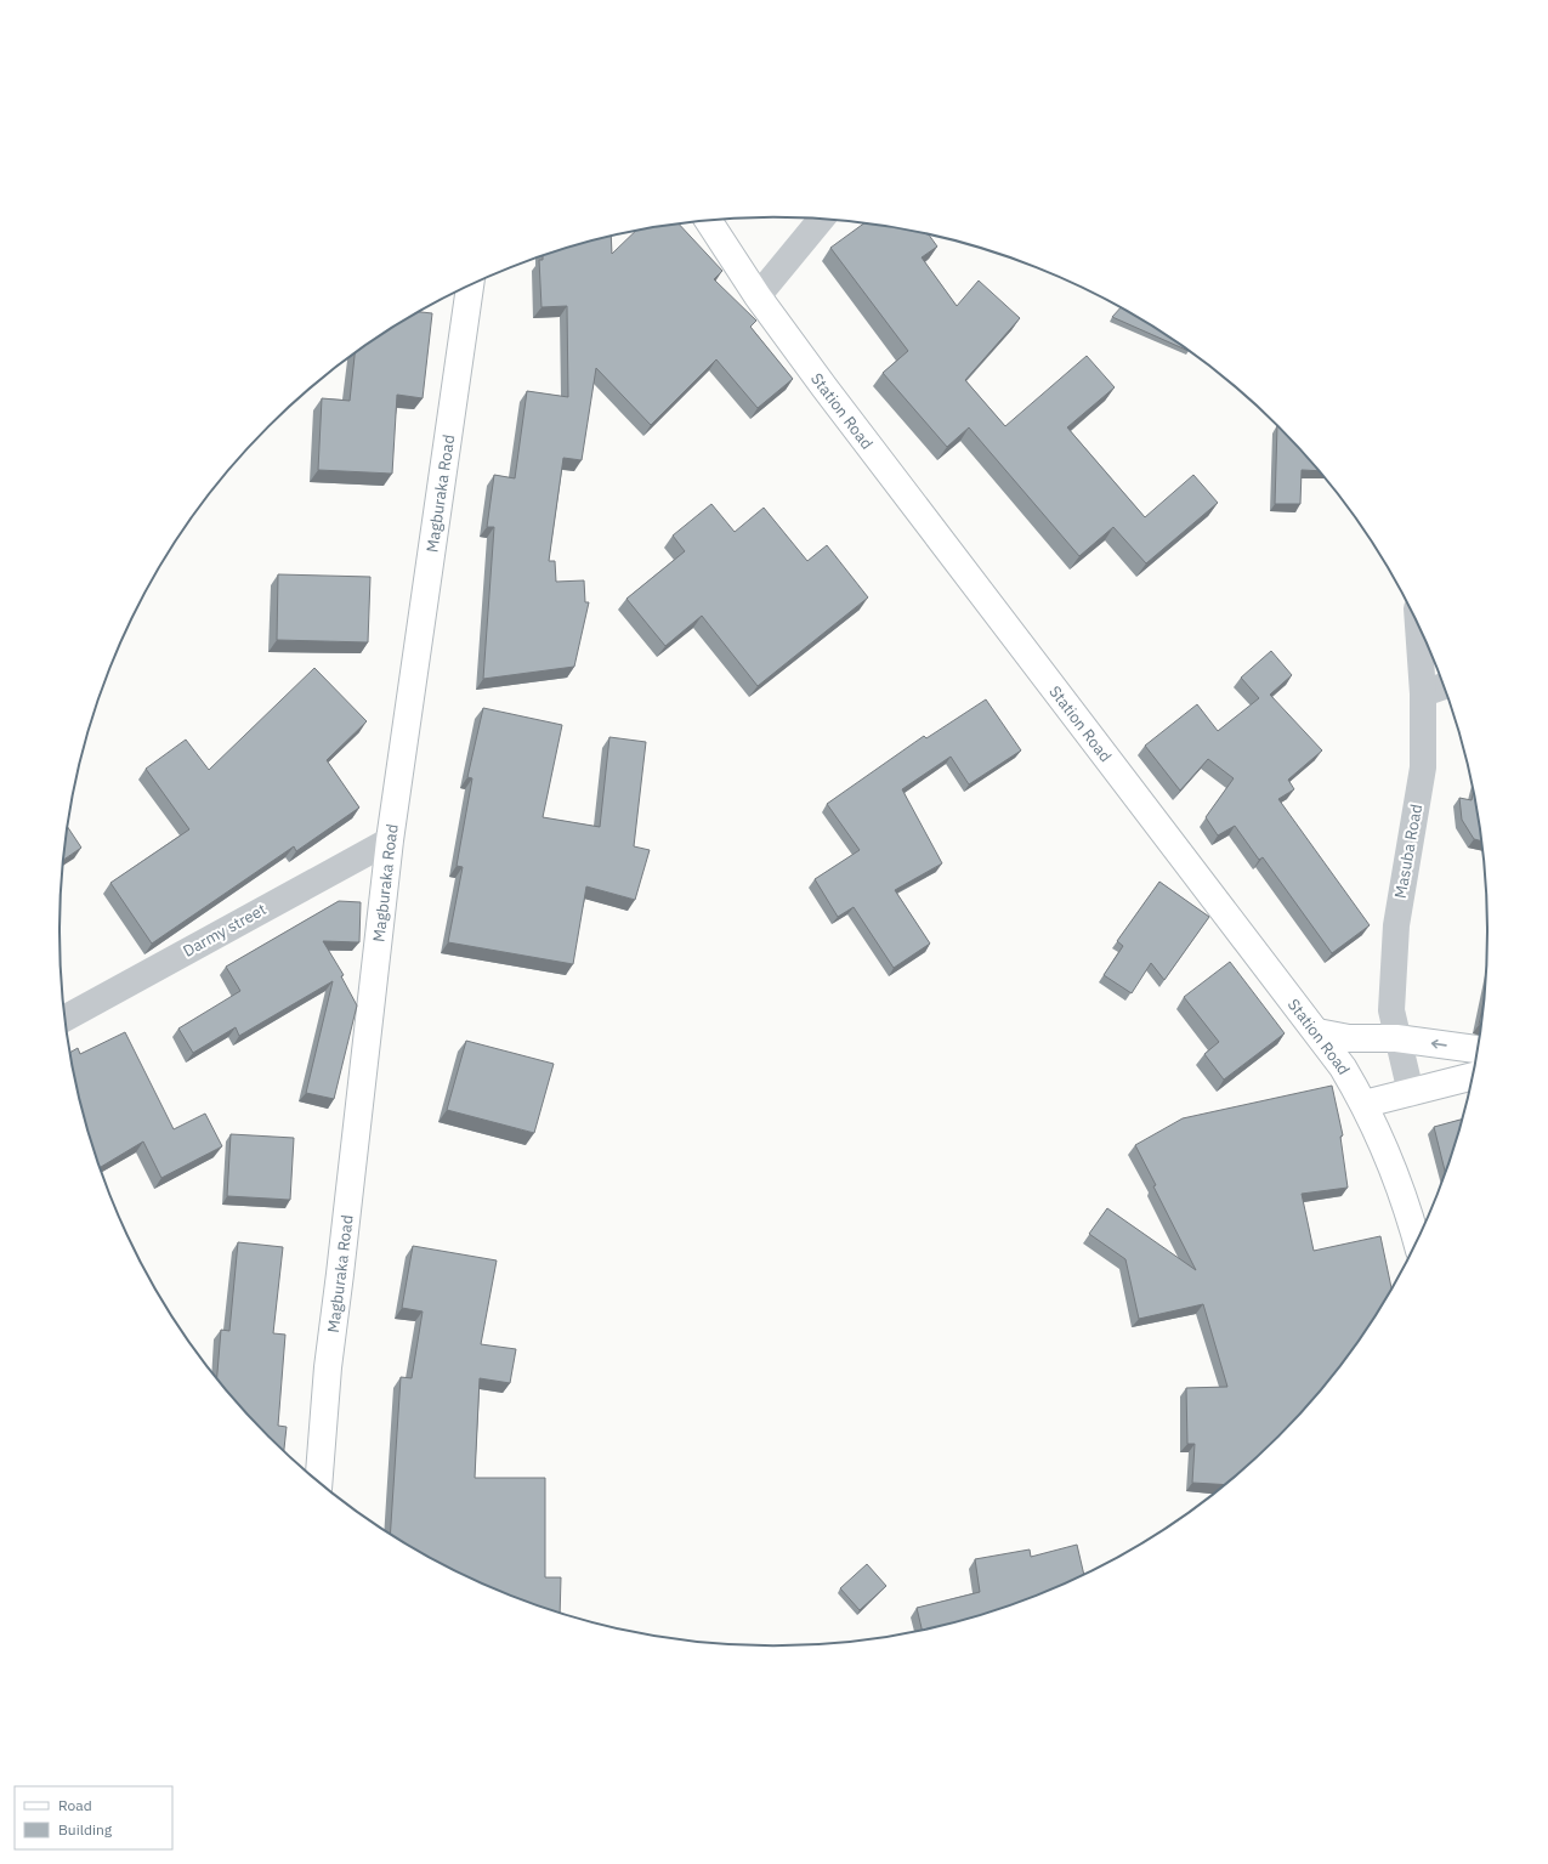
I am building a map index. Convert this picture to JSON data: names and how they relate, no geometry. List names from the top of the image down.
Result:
{
  "streets": {
    "street": [
      "Station Road",
      "Magburaka Road",
      "Masuba Road",
      "Darmy street"
    ]
  },
  "crossings": [
    ["Magburaka Road", "Darmy street"]
  ],
  "legend": ["Road", "Building"]
}
